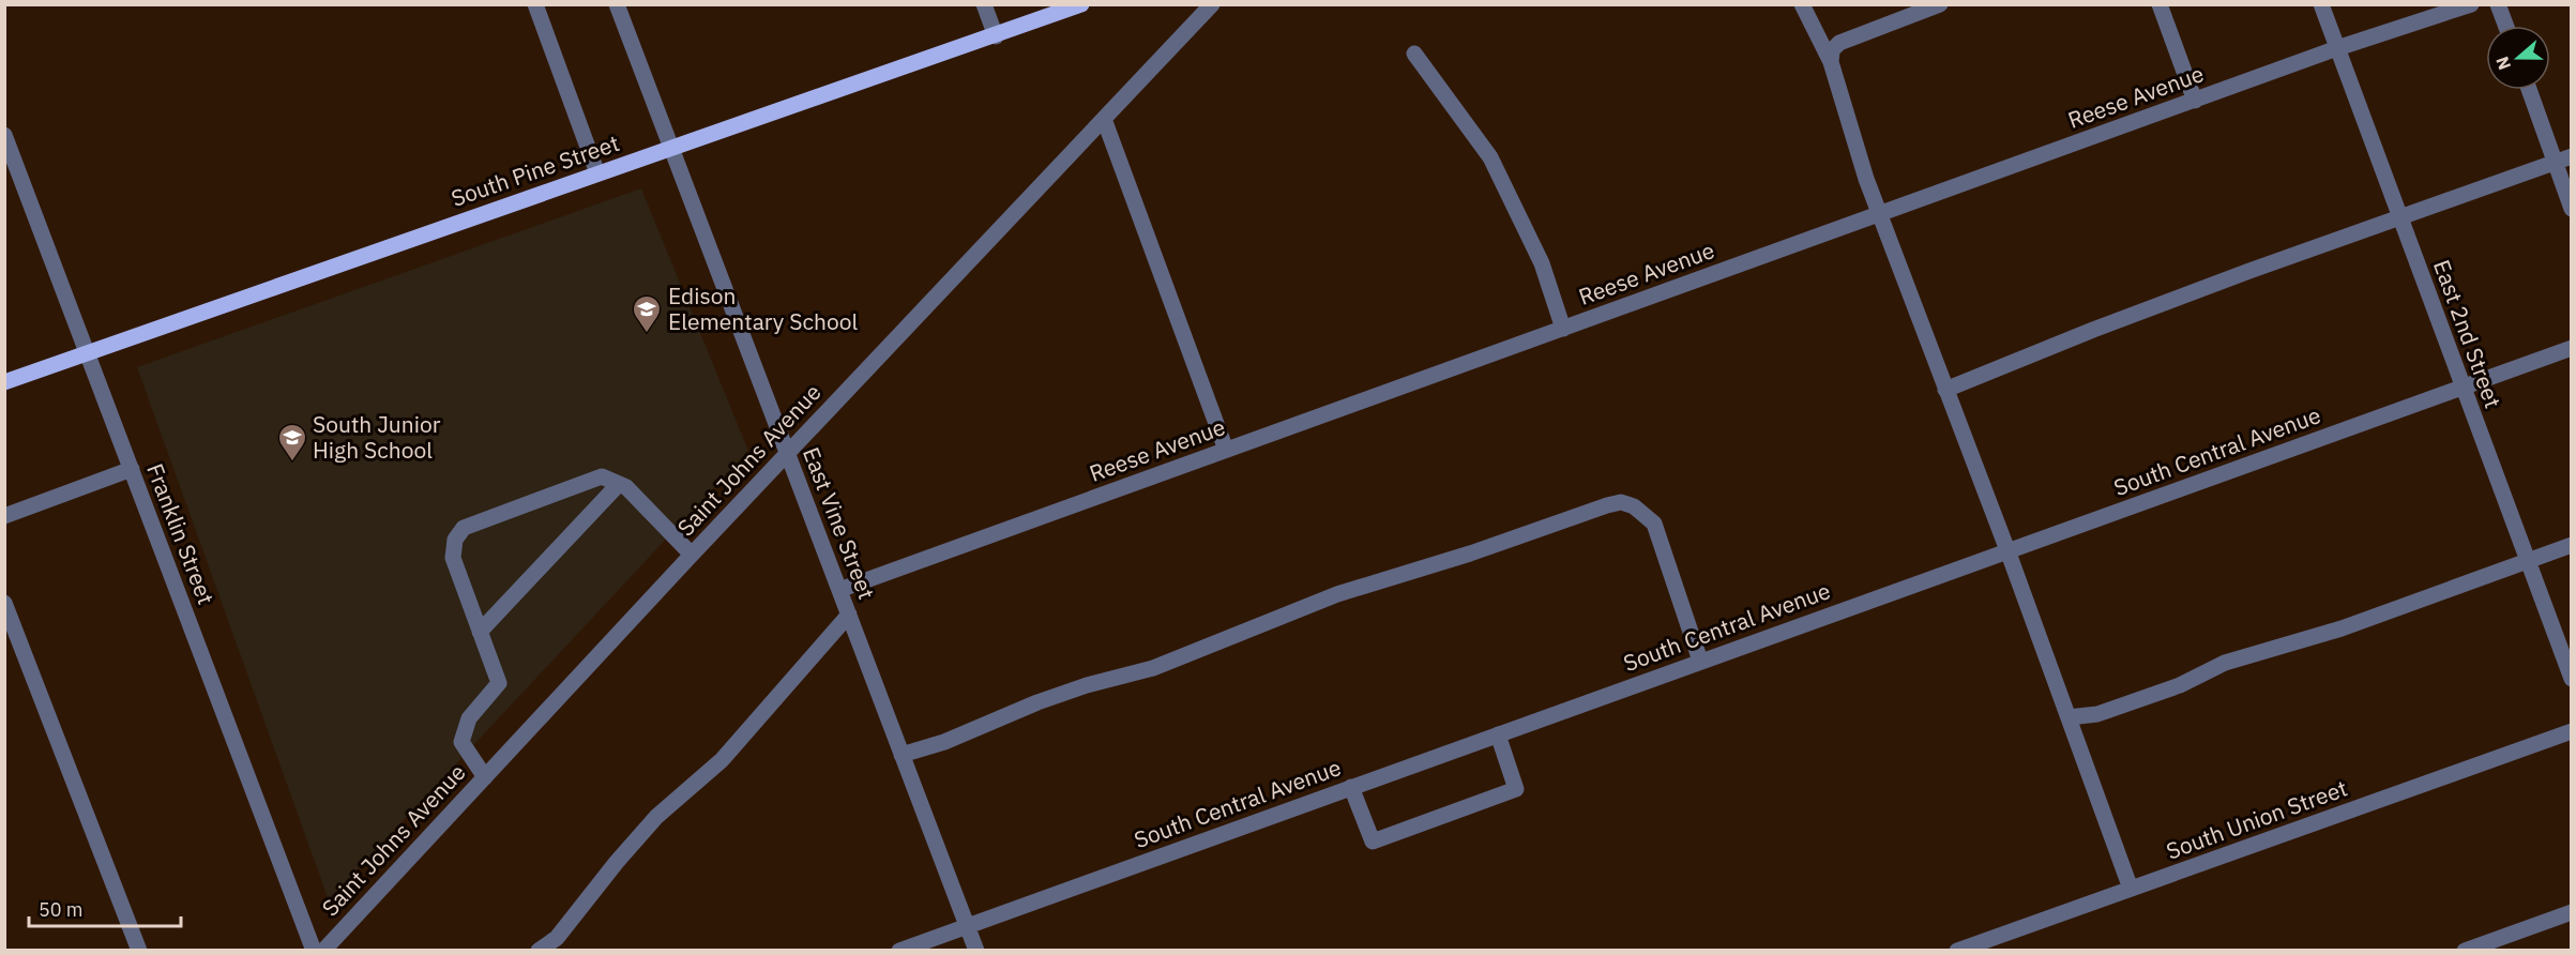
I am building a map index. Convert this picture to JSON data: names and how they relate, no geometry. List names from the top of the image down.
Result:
{
  "streets": {
    "main road": ["South Pine Street"],
    "street": [
      "Reese Avenue",
      "East 2nd Street",
      "South Central Avenue",
      "Saint Johns Avenue",
      "East Vine Street",
      "Franklin Street",
      "South Union Street"
    ]
  },
  "crossings": [
    ["Reese Avenue", "East 2nd Street"],
    ["Reese Avenue", "East Vine Street"],
    ["South Pine Street", "East Vine Street"],
    ["South Pine Street", "Franklin Street"],
    ["East 2nd Street", "South Central Avenue"],
    ["South Central Avenue", "East Vine Street"],
    ["Saint Johns Avenue", "East Vine Street"]
  ],
  "places": {
    "school or university": ["Edison Elementary School", "South Junior High School"]
  },
  "scale_bar": "50 m",
  "north": "left"
}
